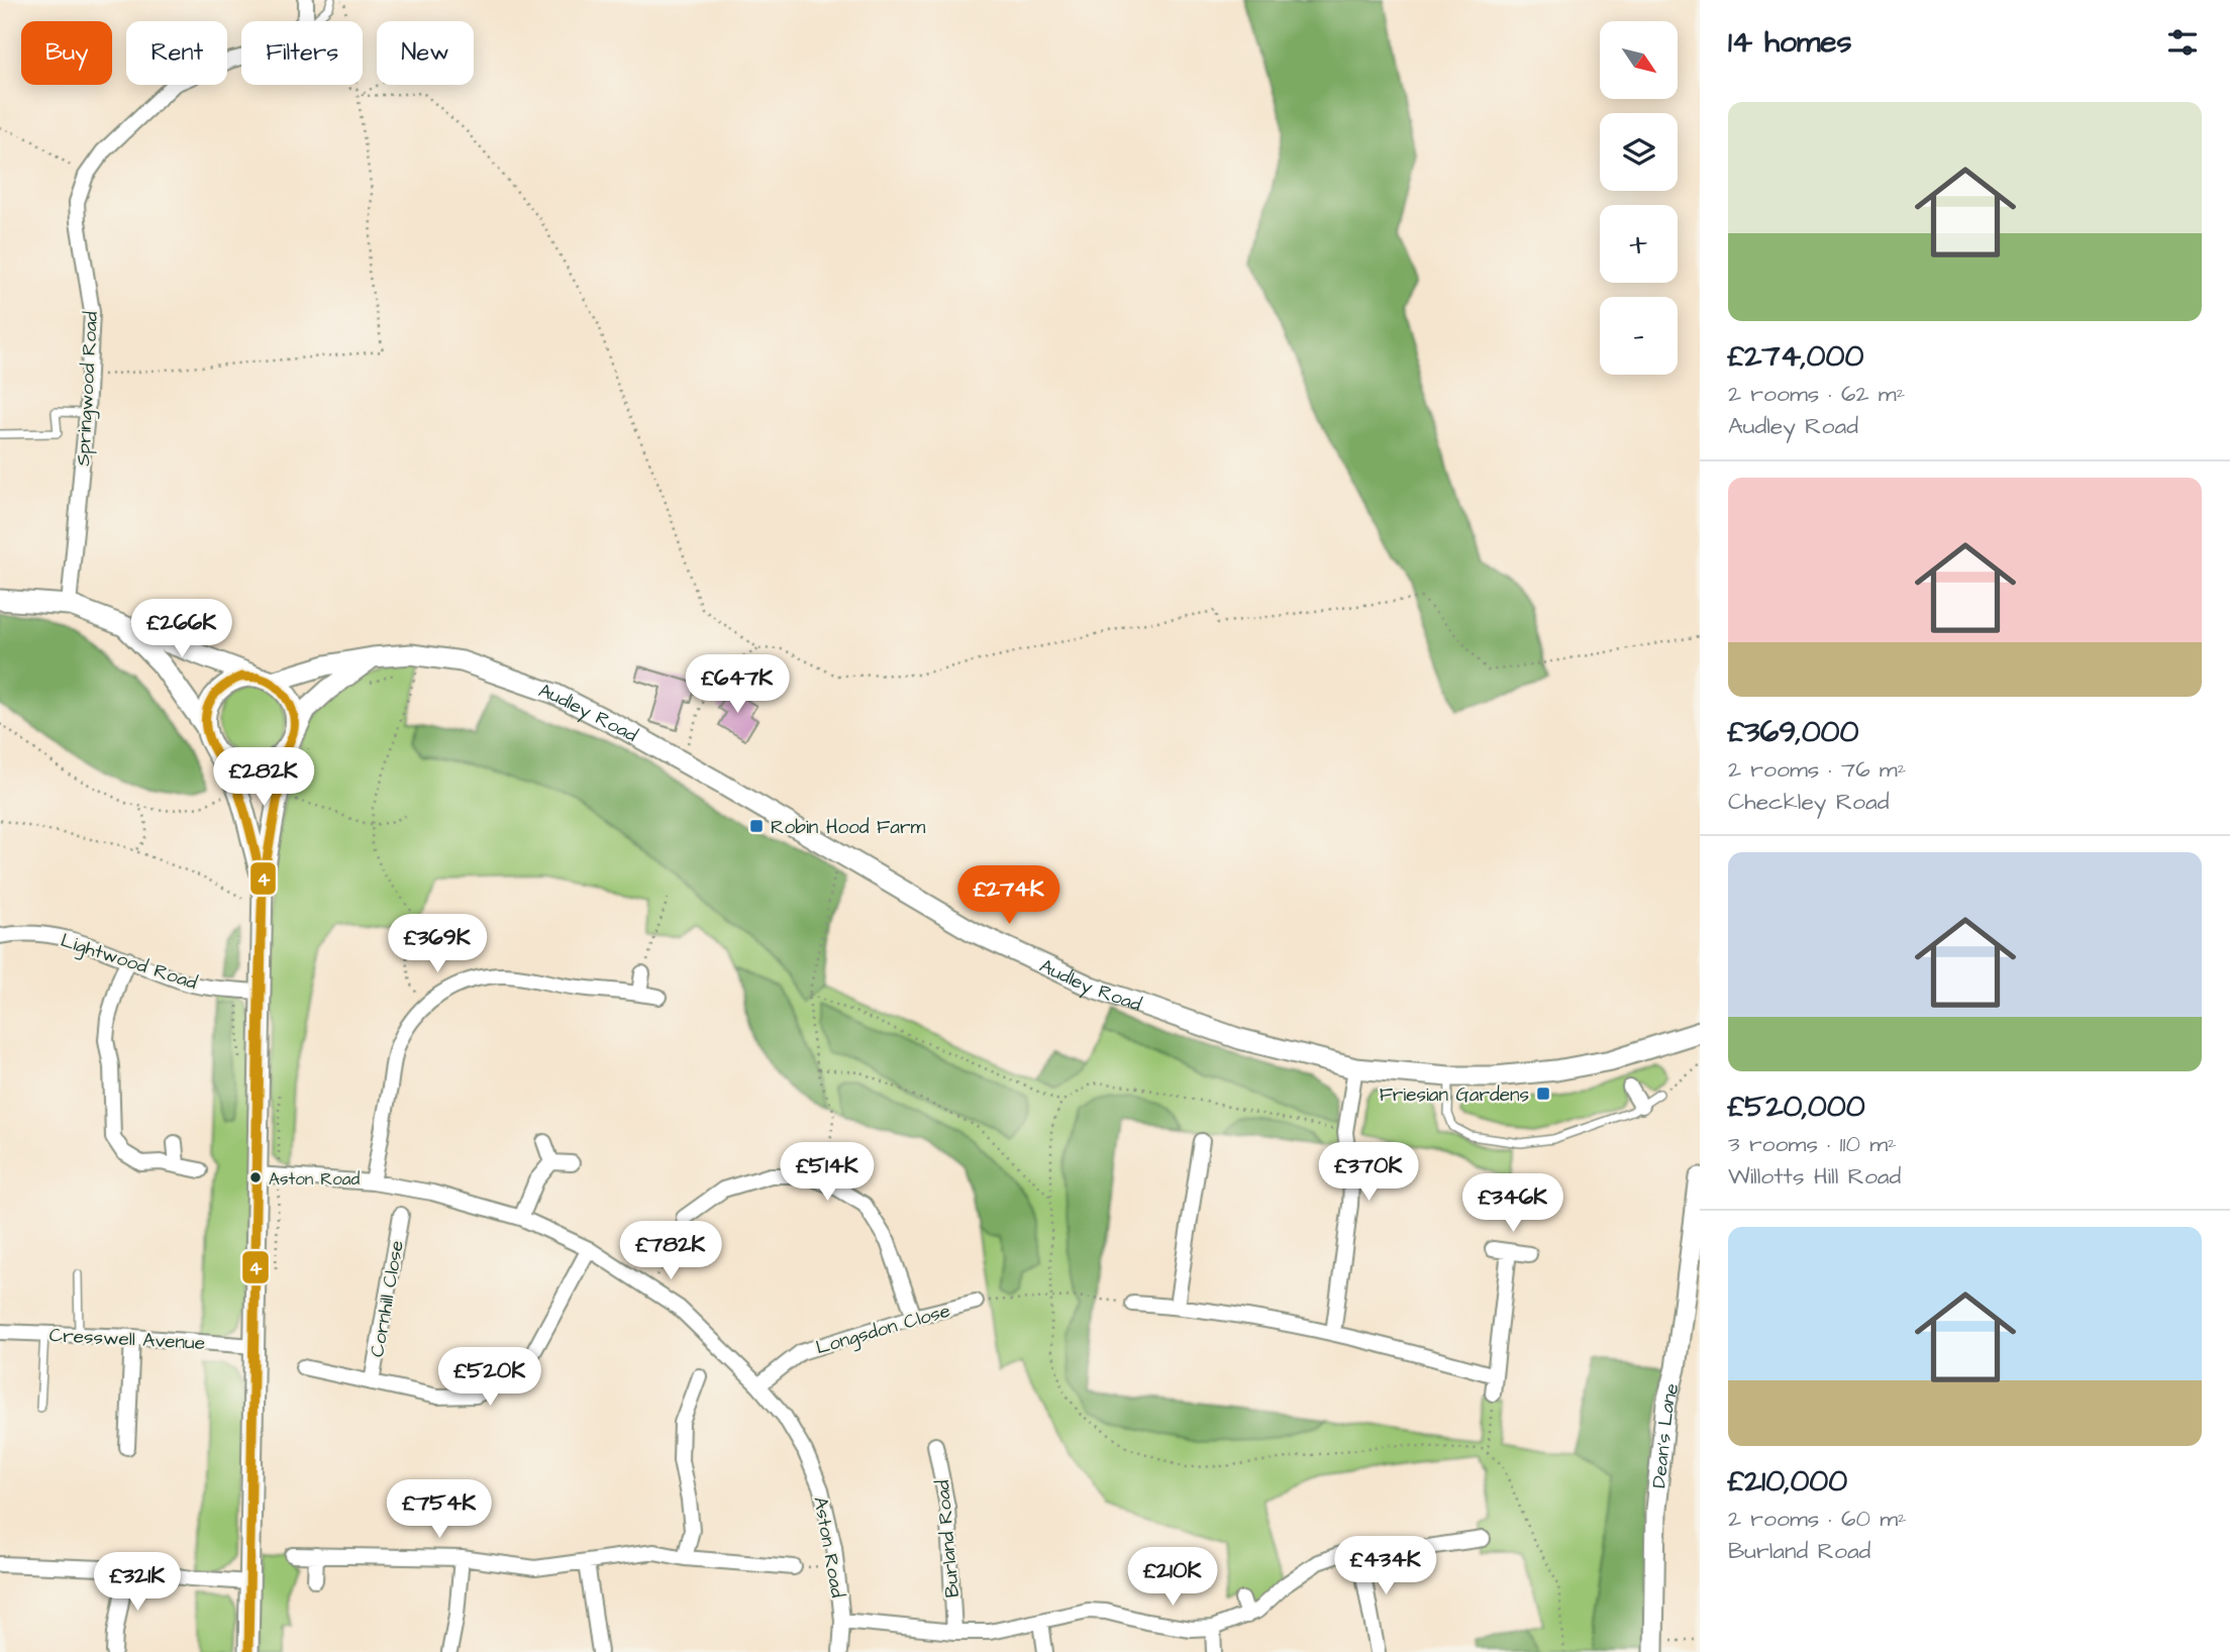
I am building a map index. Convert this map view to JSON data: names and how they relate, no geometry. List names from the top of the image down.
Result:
{
  "streets": {
    "main road": ["Audley Road", "Dean's Lane"],
    "street": [
      "Springwood Road",
      "Lightwood Road",
      "Cornhill Close",
      "Longsdon Close",
      "Cresswell Avenue",
      "Burland Road",
      "Aston Road"
    ]
  },
  "crossings": [
    ["Longsdon Close", "Aston Road"]
  ],
  "places": {
    "transit": ["Robin Hood Farm", "Friesian Gardens"],
    "other": ["Aston Road"]
  },
  "lines": ["transit line 4"],
  "north": "bottom right",
  "page": {
    "heading": "14 homes",
    "map_buttons": ["+", "−"],
    "chip": [
      "Buy",
      "Rent",
      "Filters",
      "New"
    ],
    "list": [
      {
        "name": "£274,000",
        "note": "2 rooms · 62 m² · Audley Road"
      },
      {
        "name": "£369,000",
        "note": "2 rooms · 76 m² · Checkley Road"
      },
      {
        "name": "£520,000",
        "note": "3 rooms · 110 m² · Willotts Hill Road"
      },
      {
        "name": "£210,000",
        "note": "2 rooms · 60 m² · Burland Road"
      }
    ],
    "price": [
      "£266K",
      "£647K",
      "£282K",
      "£274K",
      "£369K",
      "£514K",
      "£370K",
      "£346K",
      "£782K",
      "£520K",
      "£754K",
      "£434K",
      "£210K",
      "£321K"
    ]
  }
}
